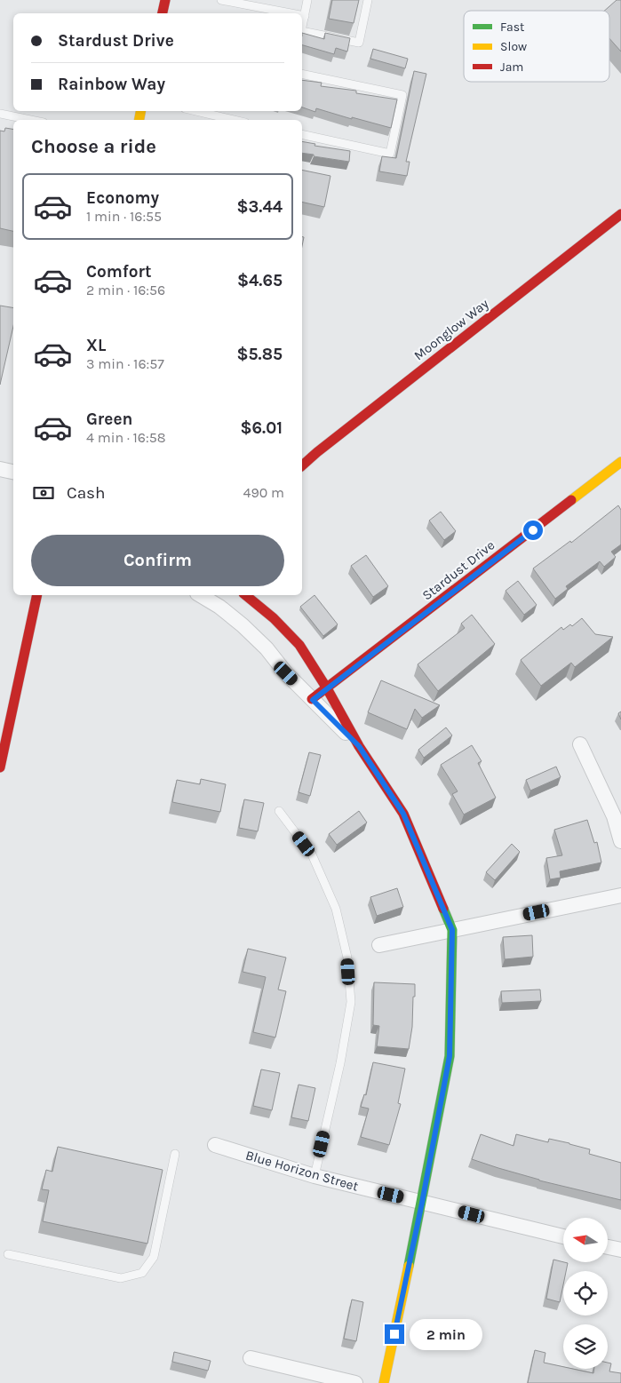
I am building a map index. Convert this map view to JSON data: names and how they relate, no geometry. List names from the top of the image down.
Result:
{
  "streets": {
    "main road": ["Moonglow Way", "Stardust Drive"],
    "street": ["Blue Horizon Street"]
  },
  "legend": ["Fast", "Slow", "Jam"],
  "north": "left",
  "page": {
    "banner": ["Stardust Drive", "Rainbow Way"],
    "heading": "Choose a ride",
    "list": [
      {
        "name": "Economy",
        "note": "1 min · 16:55",
        "value": "$3.44"
      },
      {
        "name": "Comfort",
        "note": "2 min · 16:56",
        "value": "$4.65"
      },
      {
        "name": "XL",
        "note": "3 min · 16:57",
        "value": "$5.85"
      },
      {
        "name": "Green",
        "note": "4 min · 16:58",
        "value": "$6.01"
      }
    ],
    "pay": ["Cash", "490 m"],
    "buttons": "Confirm",
    "bubble": "2 min"
  }
}
